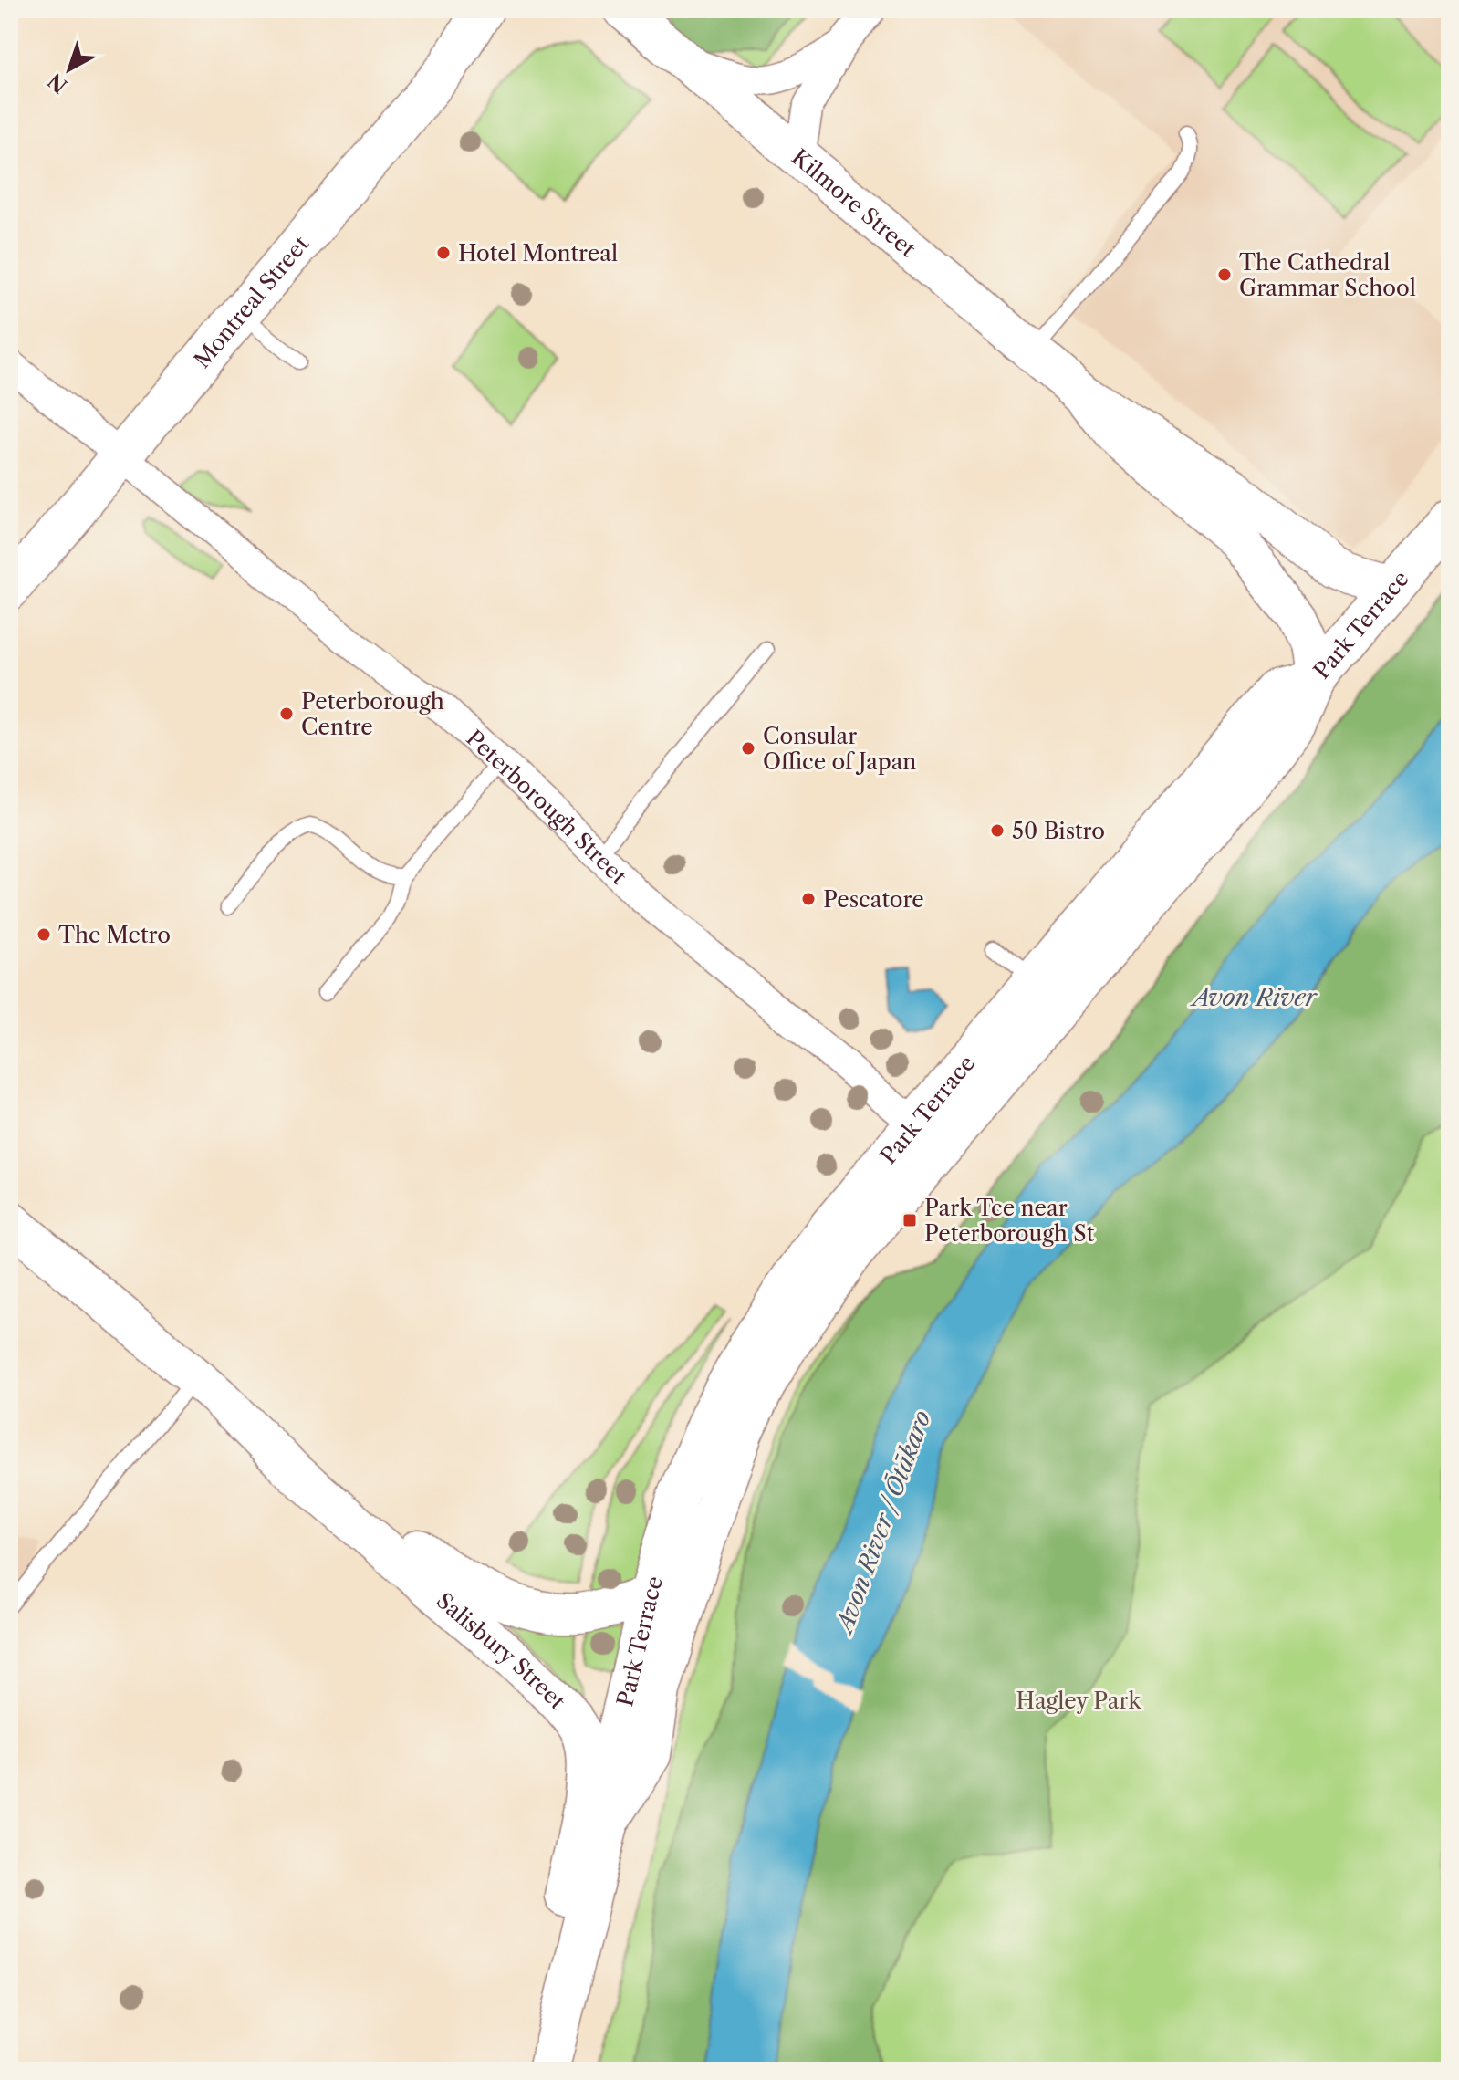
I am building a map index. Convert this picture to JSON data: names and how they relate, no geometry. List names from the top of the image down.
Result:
{
  "streets": {
    "street": [
      "Kilmore Street",
      "Montreal Street",
      "Park Terrace",
      "Peterborough Street",
      "Salisbury Street"
    ]
  },
  "crossings": [
    ["Kilmore Street", "Park Terrace"],
    ["Montreal Street", "Peterborough Street"],
    ["Park Terrace", "Peterborough Street"],
    ["Park Terrace", "Salisbury Street"]
  ],
  "water": ["Avon River", "Avon River / Ōtākaro"],
  "parks": ["Hagley Park"],
  "places": {
    "other": [
      "Hotel Montreal",
      "The Cathedral Grammar School",
      "Peterborough Centre",
      "Consular Office of Japan",
      "50 Bistro",
      "Pescatore",
      "The Metro"
    ],
    "transit": ["Park Tce near Peterborough St"]
  },
  "north": "bottom left"
}
